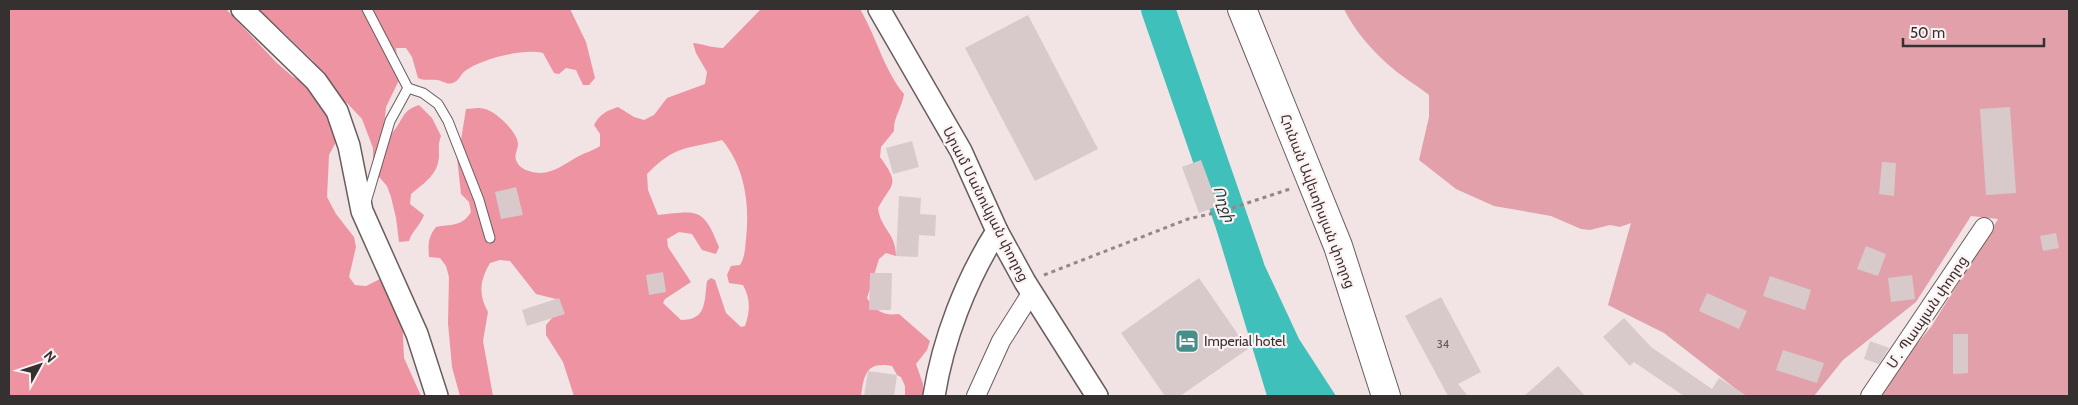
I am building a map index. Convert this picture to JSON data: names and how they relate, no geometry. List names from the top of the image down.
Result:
{
  "streets": {
    "highway": ["Հունան Ավետիսյան փողոց"],
    "street": ["Արամ Մանուկյան փողոց", "Մ․ Պապյան փողոց"]
  },
  "water": ["Ողջի"],
  "places": {
    "hotel": ["Imperial hotel"]
  },
  "house_numbers": ["34"],
  "scale_bar": "50 m",
  "north": "top right"
}
